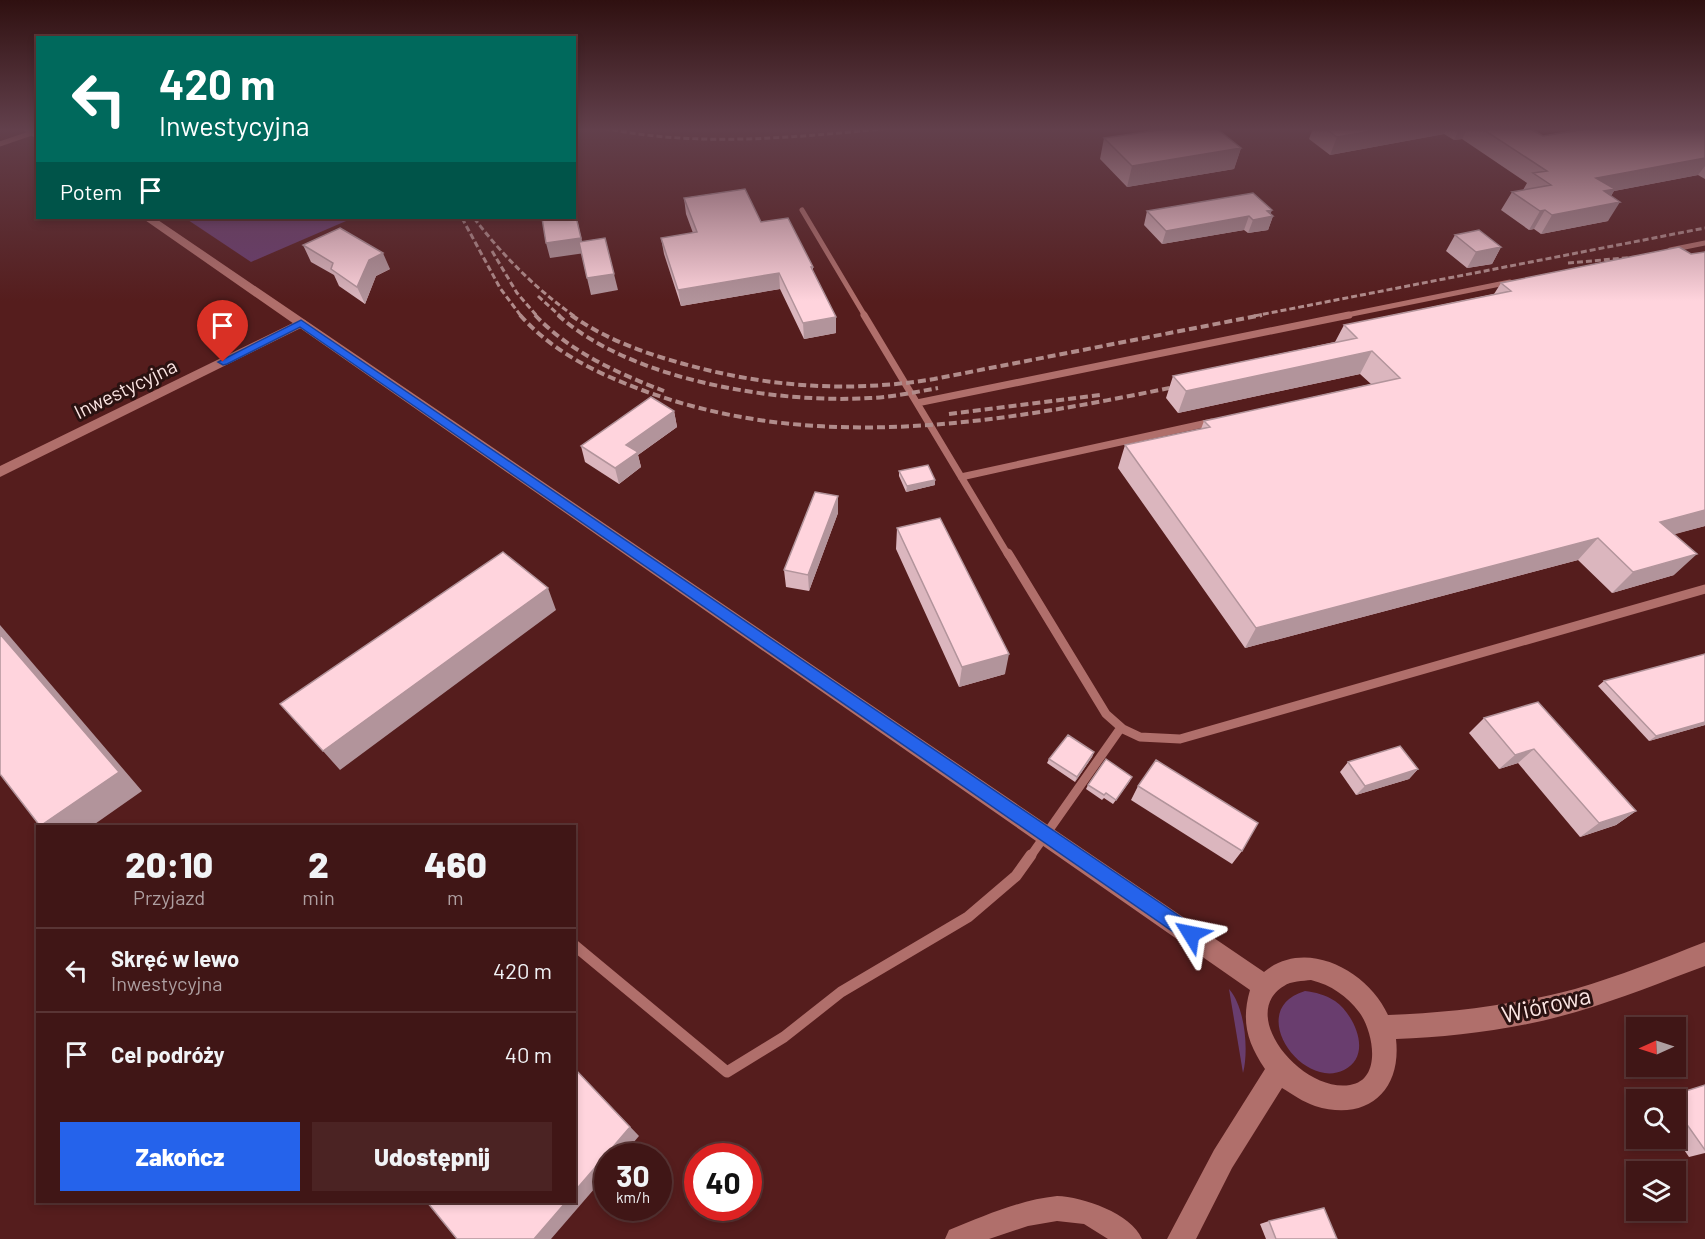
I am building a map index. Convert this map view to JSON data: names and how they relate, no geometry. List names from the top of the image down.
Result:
{
  "streets": {
    "street": ["Inwestycyjna", "Wiórowa"]
  },
  "north": "left",
  "page": {
    "turn": ["420 m", "Inwestycyjna"],
    "then": "Potem",
    "eta": [
      "20:10",
      "Przyjazd",
      "2",
      "min",
      "460",
      "m"
    ],
    "list": [
      {
        "name": "Skręć w lewo",
        "note": "Inwestycyjna",
        "value": "420 m"
      },
      {
        "name": "Cel podróży",
        "value": "40 m"
      }
    ],
    "buttons": ["Zakończ", "Udostępnij"],
    "speed": "30 km/h",
    "limit": "40"
  }
}
